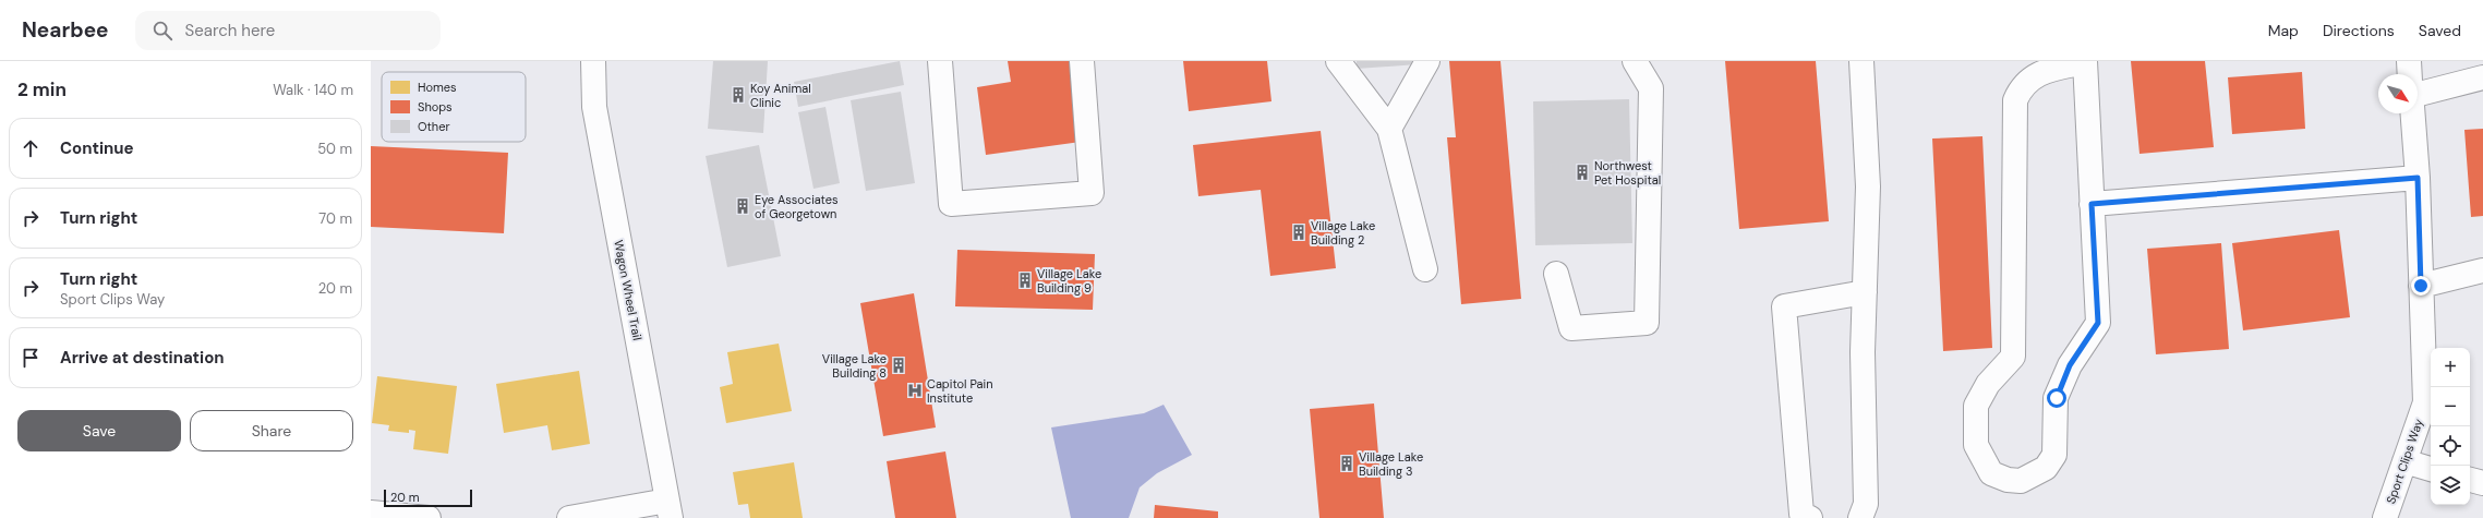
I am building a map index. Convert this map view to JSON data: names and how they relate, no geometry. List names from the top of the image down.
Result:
{
  "streets": {
    "street": ["Wagon Wheel Trail", "Sport Clips Way"]
  },
  "places": {
    "building": [
      "Koy Animal Clinic",
      "Northwest Pet Hospital",
      "Eye Associates of Georgetown",
      "Village Lake Building 2",
      "Village Lake Building 9",
      "Village Lake Building 8",
      "Village Lake Building 3"
    ],
    "hospital": ["Capitol Pain Institute"]
  },
  "legend": ["Homes", "Shops", "Other"],
  "scale_bar": "20 m",
  "north": "bottom right",
  "page": {
    "header": "Nearbee",
    "search": "Search here",
    "nav": ["Map", "Directions", "Saved"],
    "heading": ["2 min", "Walk · 140 m"],
    "list": [
      ["Continue", "50 m"],
      ["Turn right", "70 m"],
      ["Turn right", "Sport Clips Way", "20 m"],
      "Arrive at destination"
    ],
    "map_buttons": ["+", "−"],
    "buttons": ["Save", "Share"],
    "scale": "20 m"
  }
}
